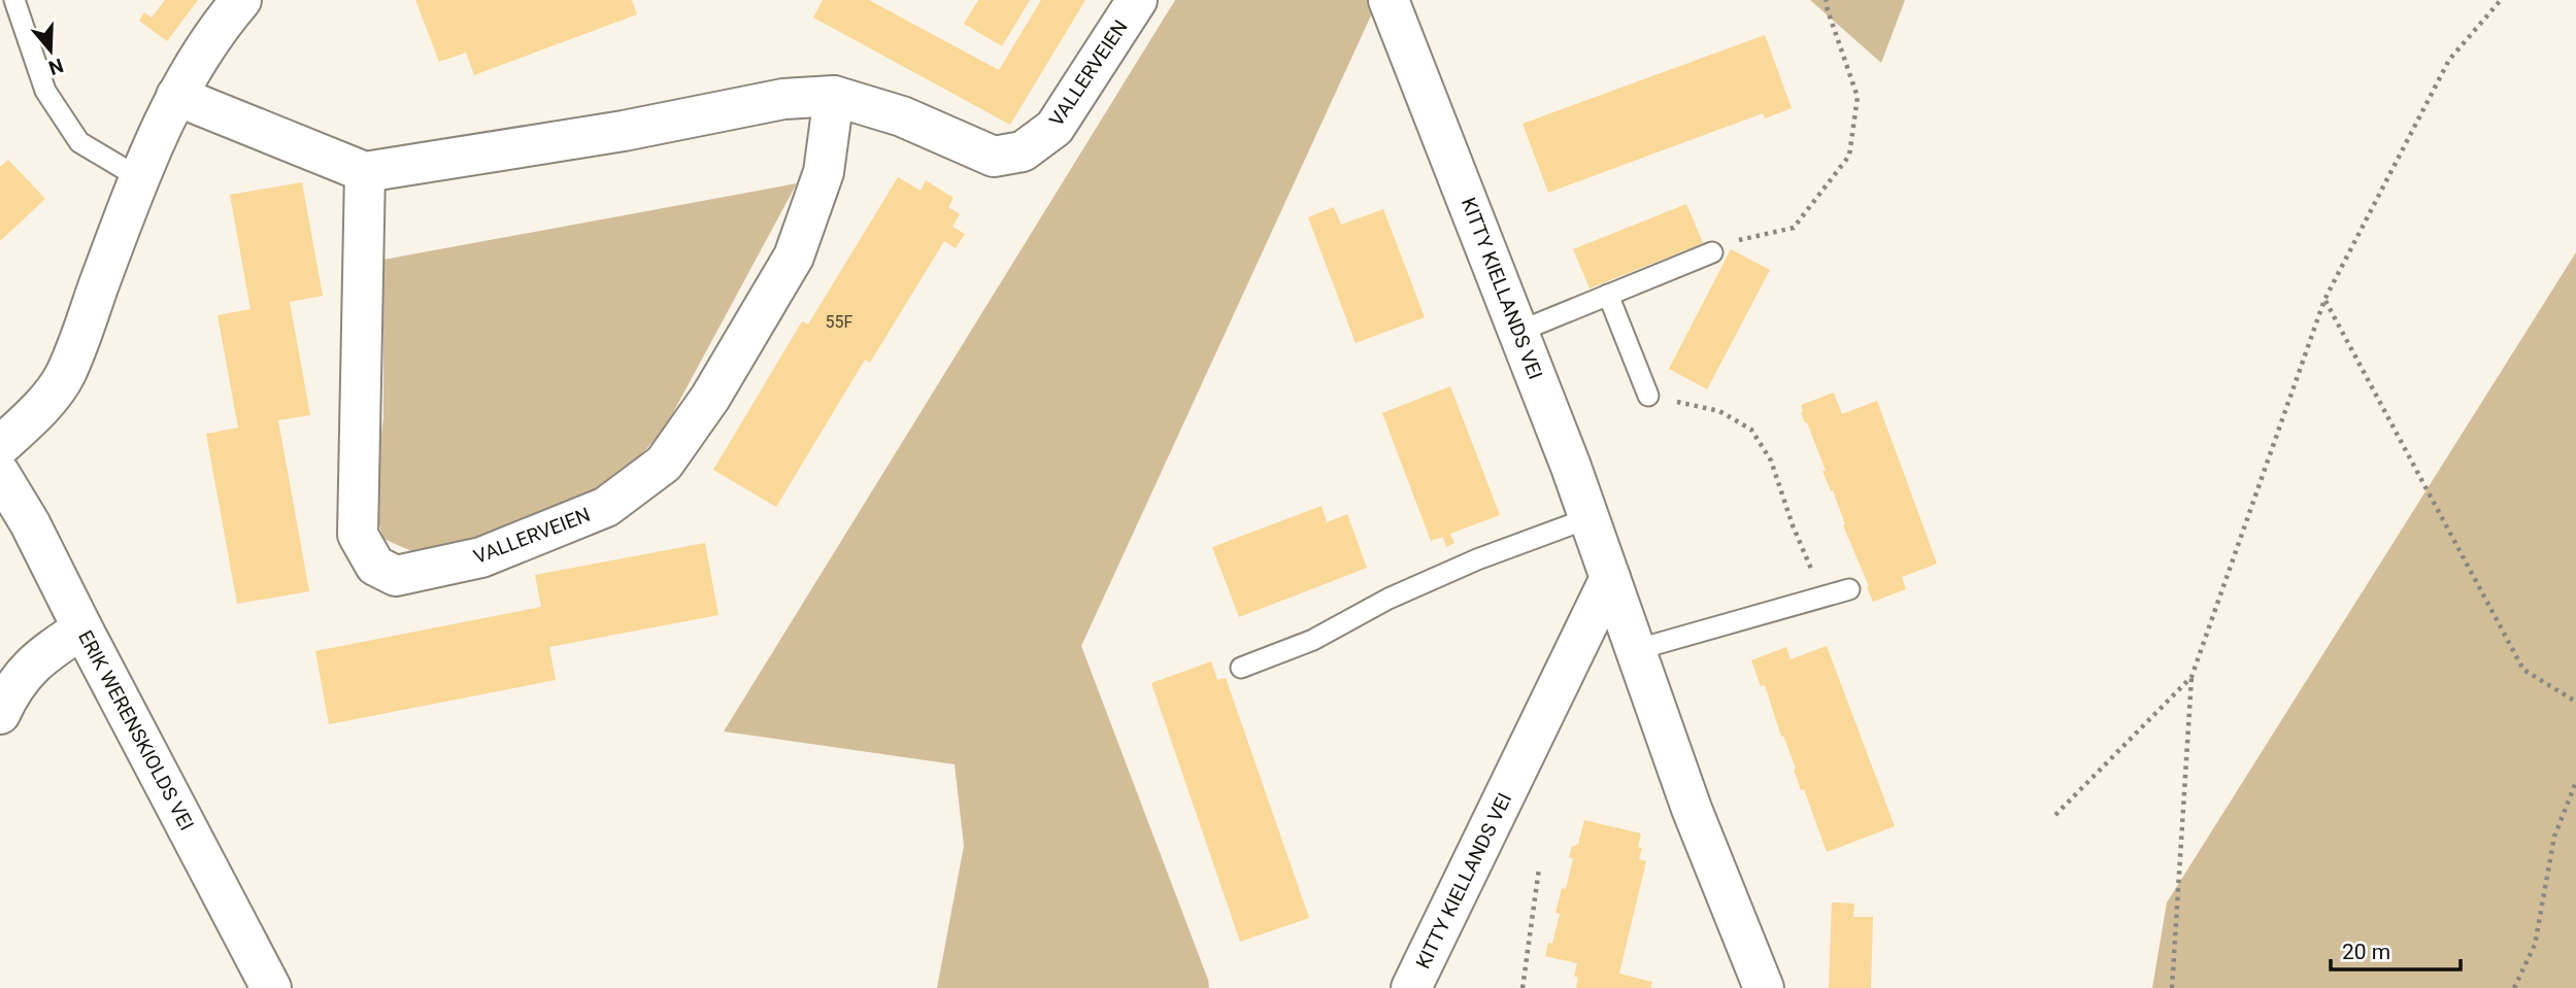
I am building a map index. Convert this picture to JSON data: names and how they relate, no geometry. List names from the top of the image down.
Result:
{
  "streets": {
    "street": ["VALLERVEIEN", "KITTY KIELLANDS VEI", "ERIK WERENSKIOLDS VEI"]
  },
  "house_numbers": ["55F"],
  "scale_bar": "20 m",
  "north": "bottom"
}
